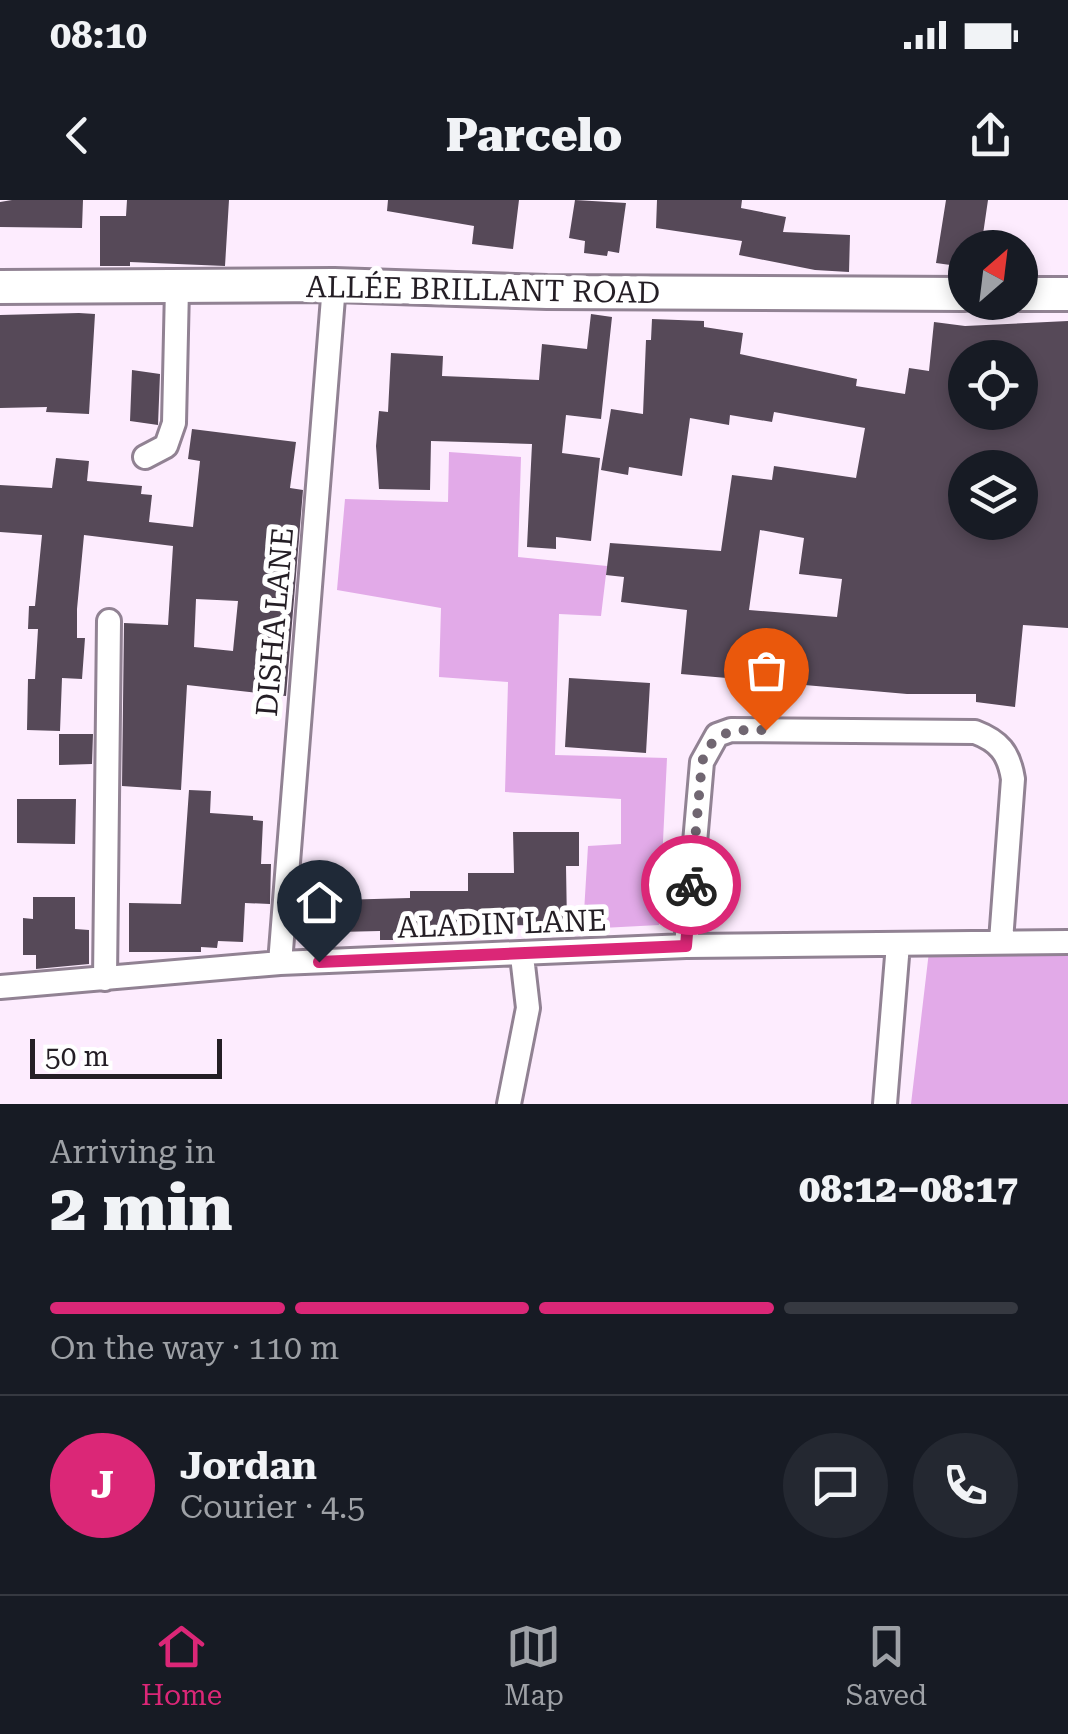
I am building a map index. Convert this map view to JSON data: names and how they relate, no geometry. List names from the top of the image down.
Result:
{
  "streets": {
    "main road": ["ALLÉE BRILLANT ROAD"],
    "street": ["DISHA LANE", "ALADIN LANE"]
  },
  "crossings": [
    ["ALLÉE BRILLANT ROAD", "DISHA LANE"],
    ["DISHA LANE", "ALADIN LANE"]
  ],
  "scale_bar": "50 m",
  "north": "top right",
  "page": {
    "status": "08:10",
    "header": "Parcelo",
    "scale": "50 m",
    "heading": ["2 min", "Arriving in", "08:12–08:17"],
    "panel": ["Jordan", "Courier · 4.5"],
    "bar": "On the way · 110 m",
    "round": "J",
    "tabs": ["Home", "Map", "Saved"]
  }
}
